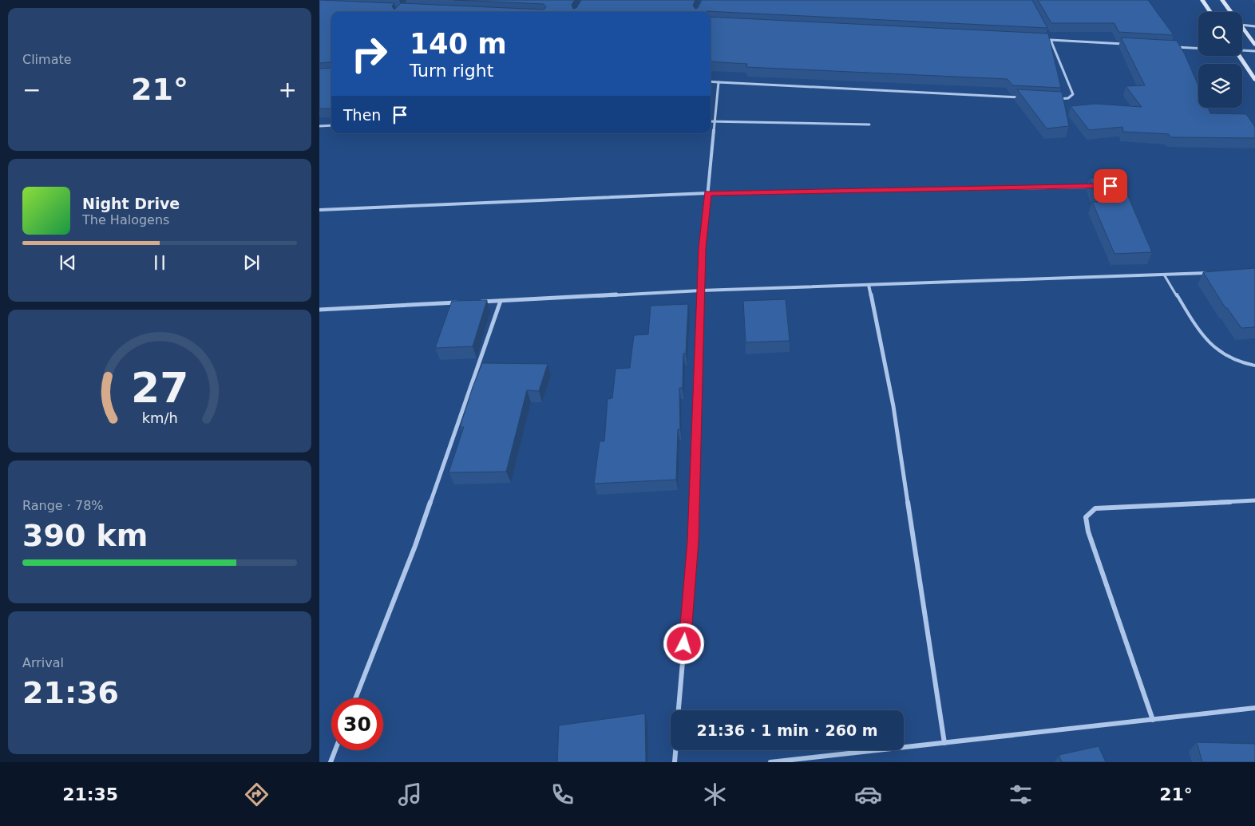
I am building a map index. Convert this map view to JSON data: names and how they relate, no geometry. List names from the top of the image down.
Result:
{
  "page": {
    "tile": [
      "Climate",
      ["Range · 78%", "390 km"],
      ["Arrival", "21:36"]
    ],
    "turn": ["140 m", "Turn right"],
    "heat": ["−", "21°", "+"],
    "then": "Then",
    "song": ["Night Drive", "The Halogens"],
    "limit": "30",
    "trip": "21:36 · 1 min · 260 m",
    "tabs": ["21:35", "21°"],
    "gauge": ["27", "km/h"]
  }
}
